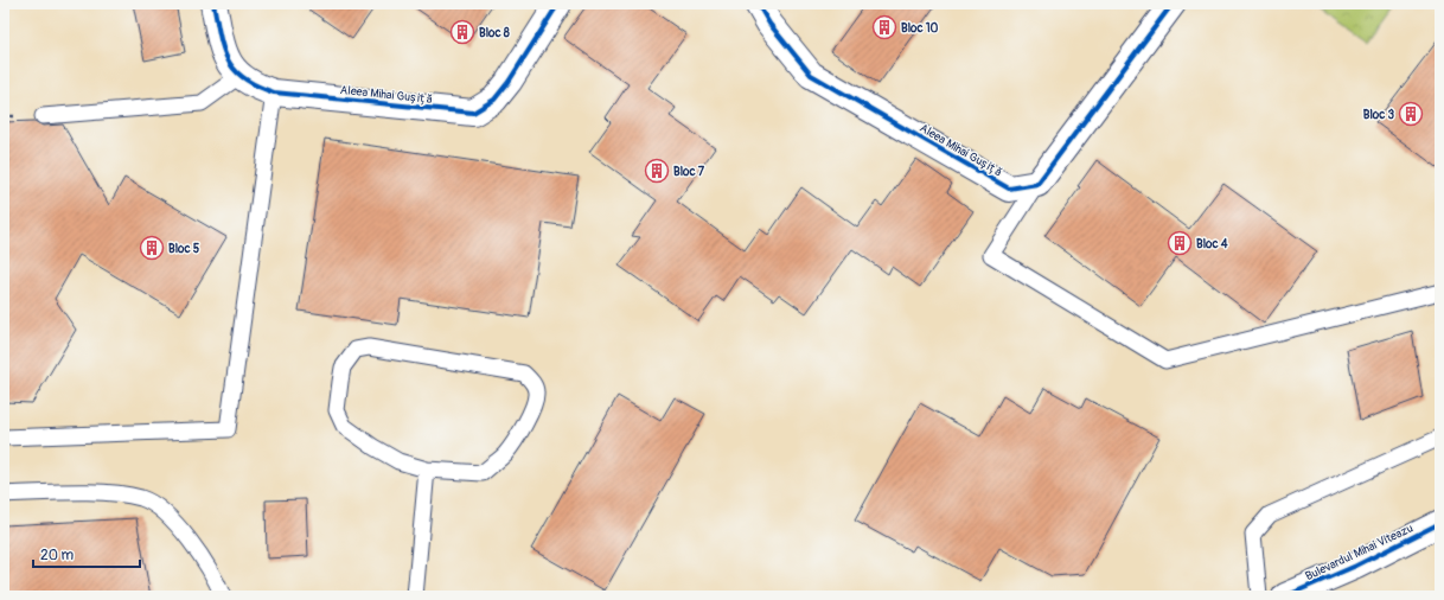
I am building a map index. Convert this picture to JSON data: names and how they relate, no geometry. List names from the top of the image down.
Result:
{
  "streets": {
    "street": ["Aleea Mihai Gușiță", "Bulevardul Mihai Viteazu"]
  },
  "places": {
    "building": [
      "Bloc 10",
      "Bloc 8",
      "Bloc 3",
      "Bloc 7",
      "Bloc 4",
      "Bloc 5"
    ]
  },
  "scale_bar": "20 m"
}
